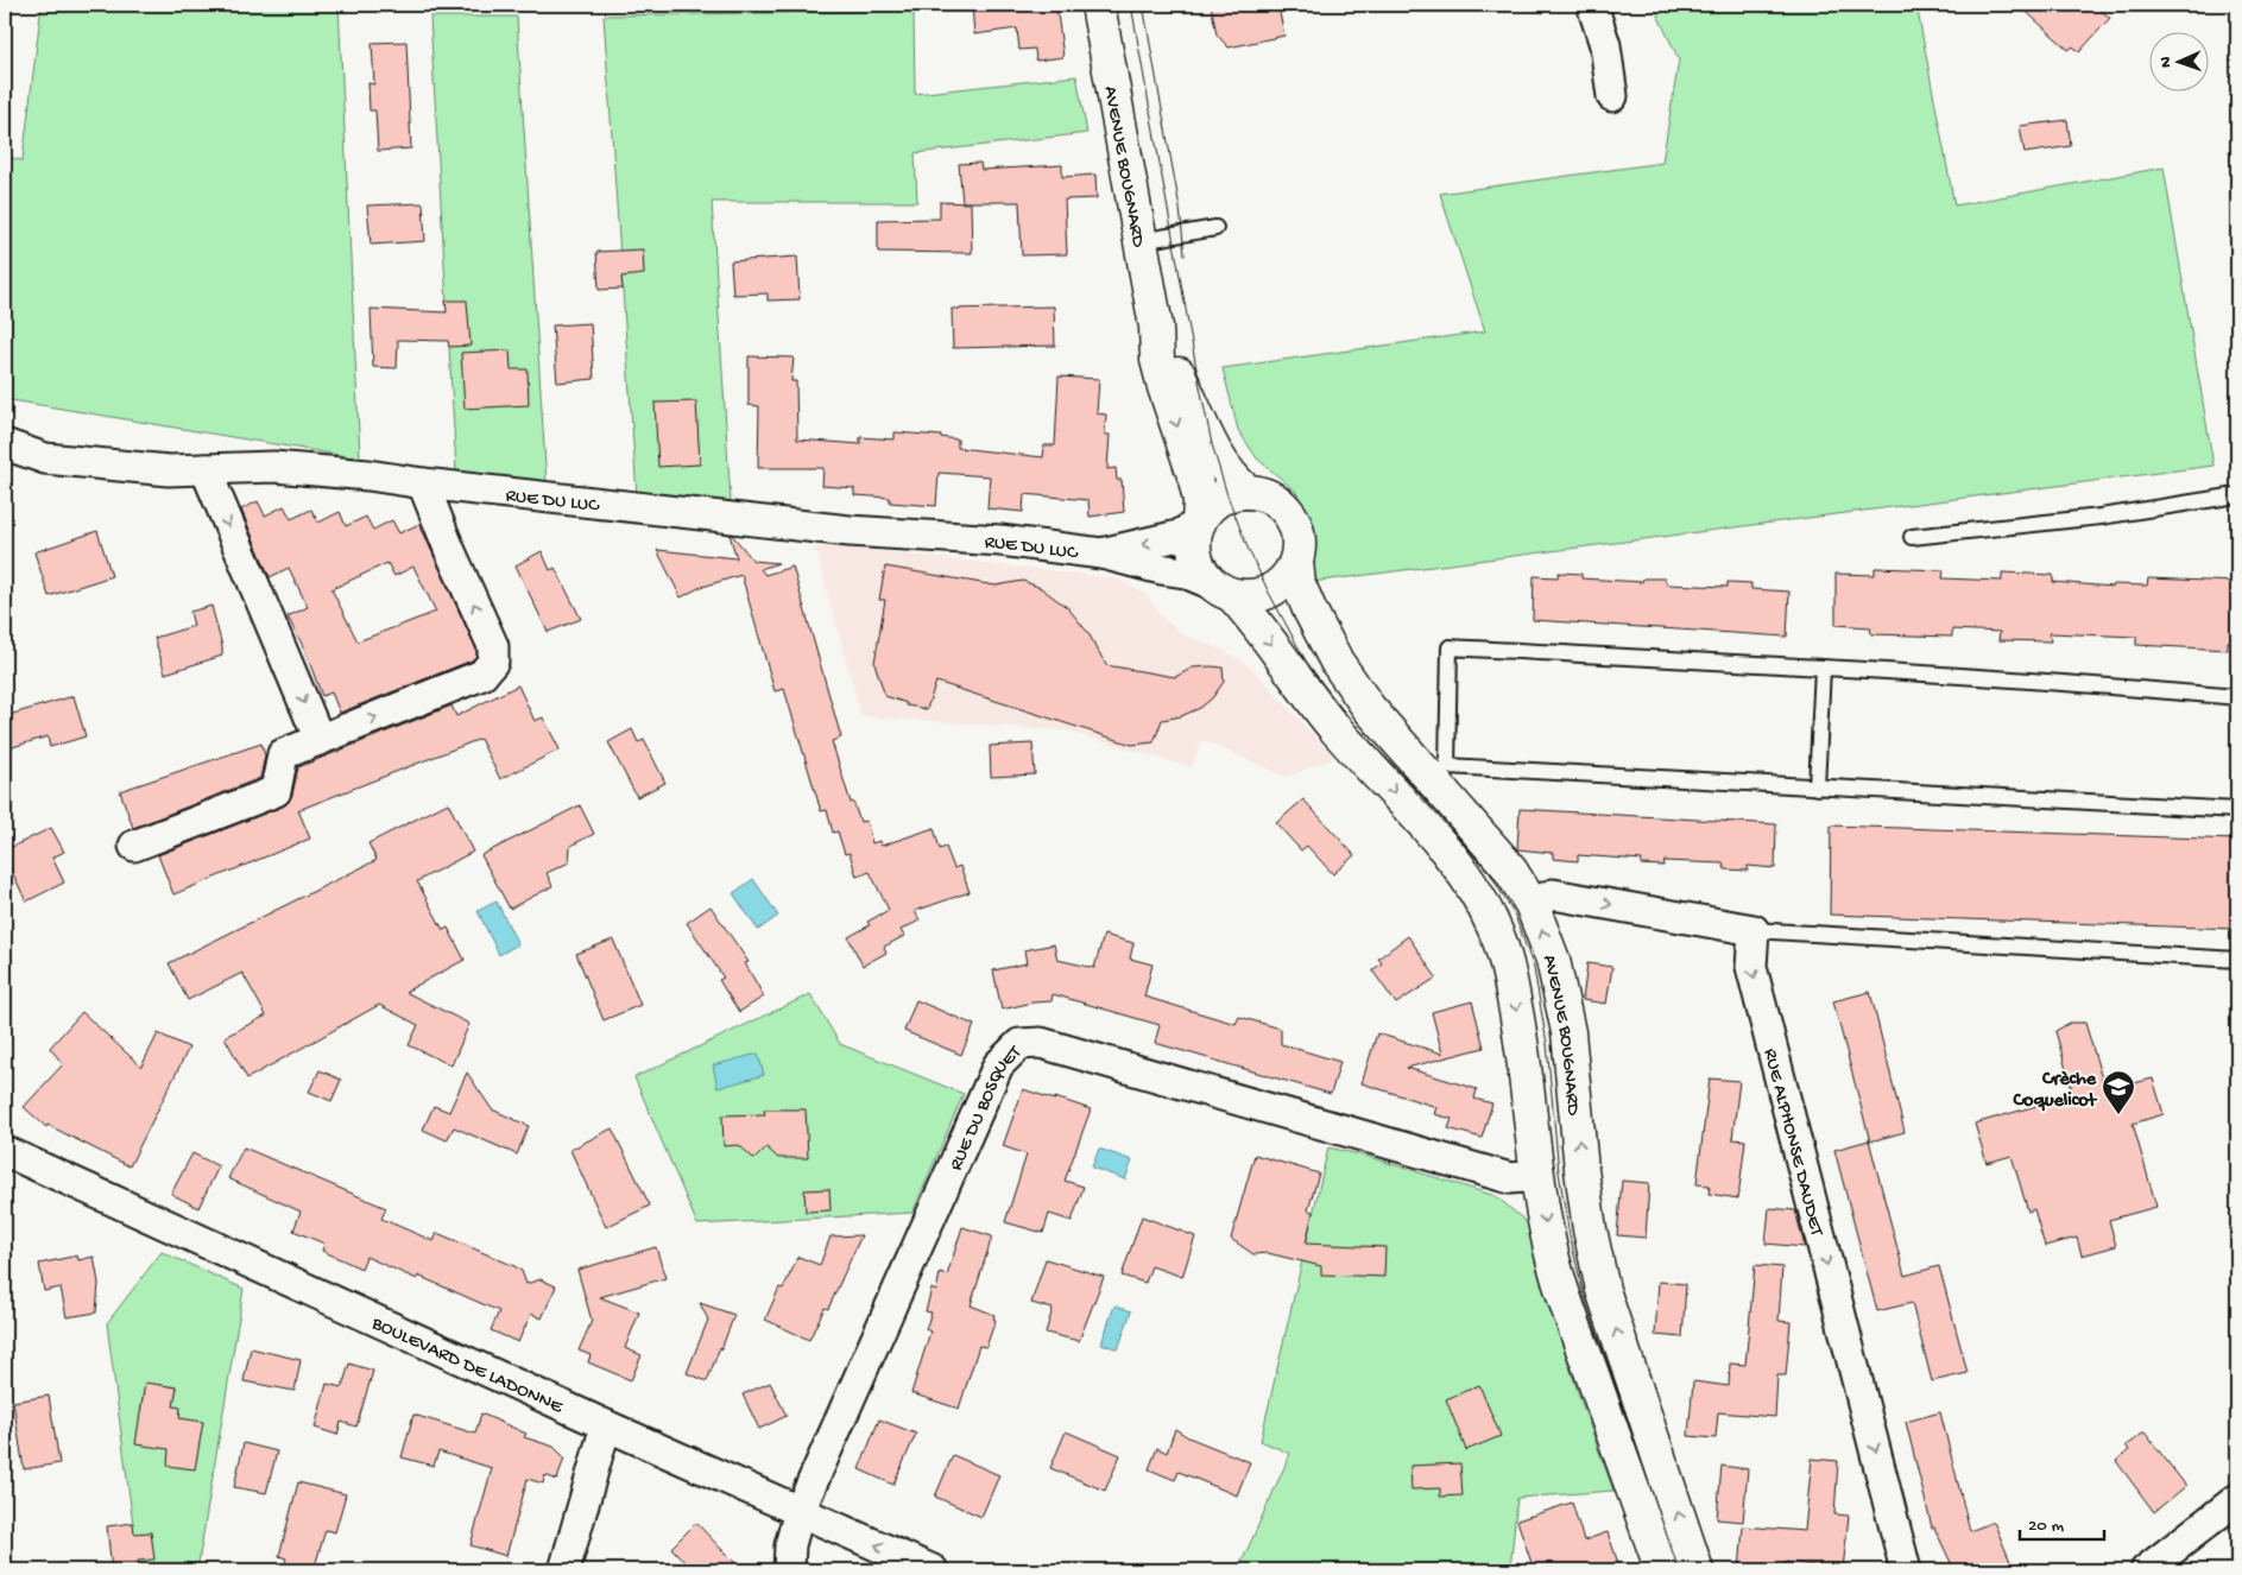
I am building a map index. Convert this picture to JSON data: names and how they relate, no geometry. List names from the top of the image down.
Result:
{
  "streets": {
    "main road": ["AVENUE BOUGNARD"],
    "street": [
      "RUE DU LUC",
      "RUE DU BOSQUET",
      "RUE ALPHONSE DAUDET",
      "BOULEVARD DE LADONNE"
    ]
  },
  "crossings": [
    ["AVENUE BOUGNARD", "RUE DU LUC"],
    ["AVENUE BOUGNARD", "RUE DU BOSQUET"],
    ["RUE DU BOSQUET", "BOULEVARD DE LADONNE"]
  ],
  "one_way": ["RUE ALPHONSE DAUDET"],
  "places": {
    "school or university": ["Crèche Coquelicot"]
  },
  "scale_bar": "20 m",
  "north": "left"
}
